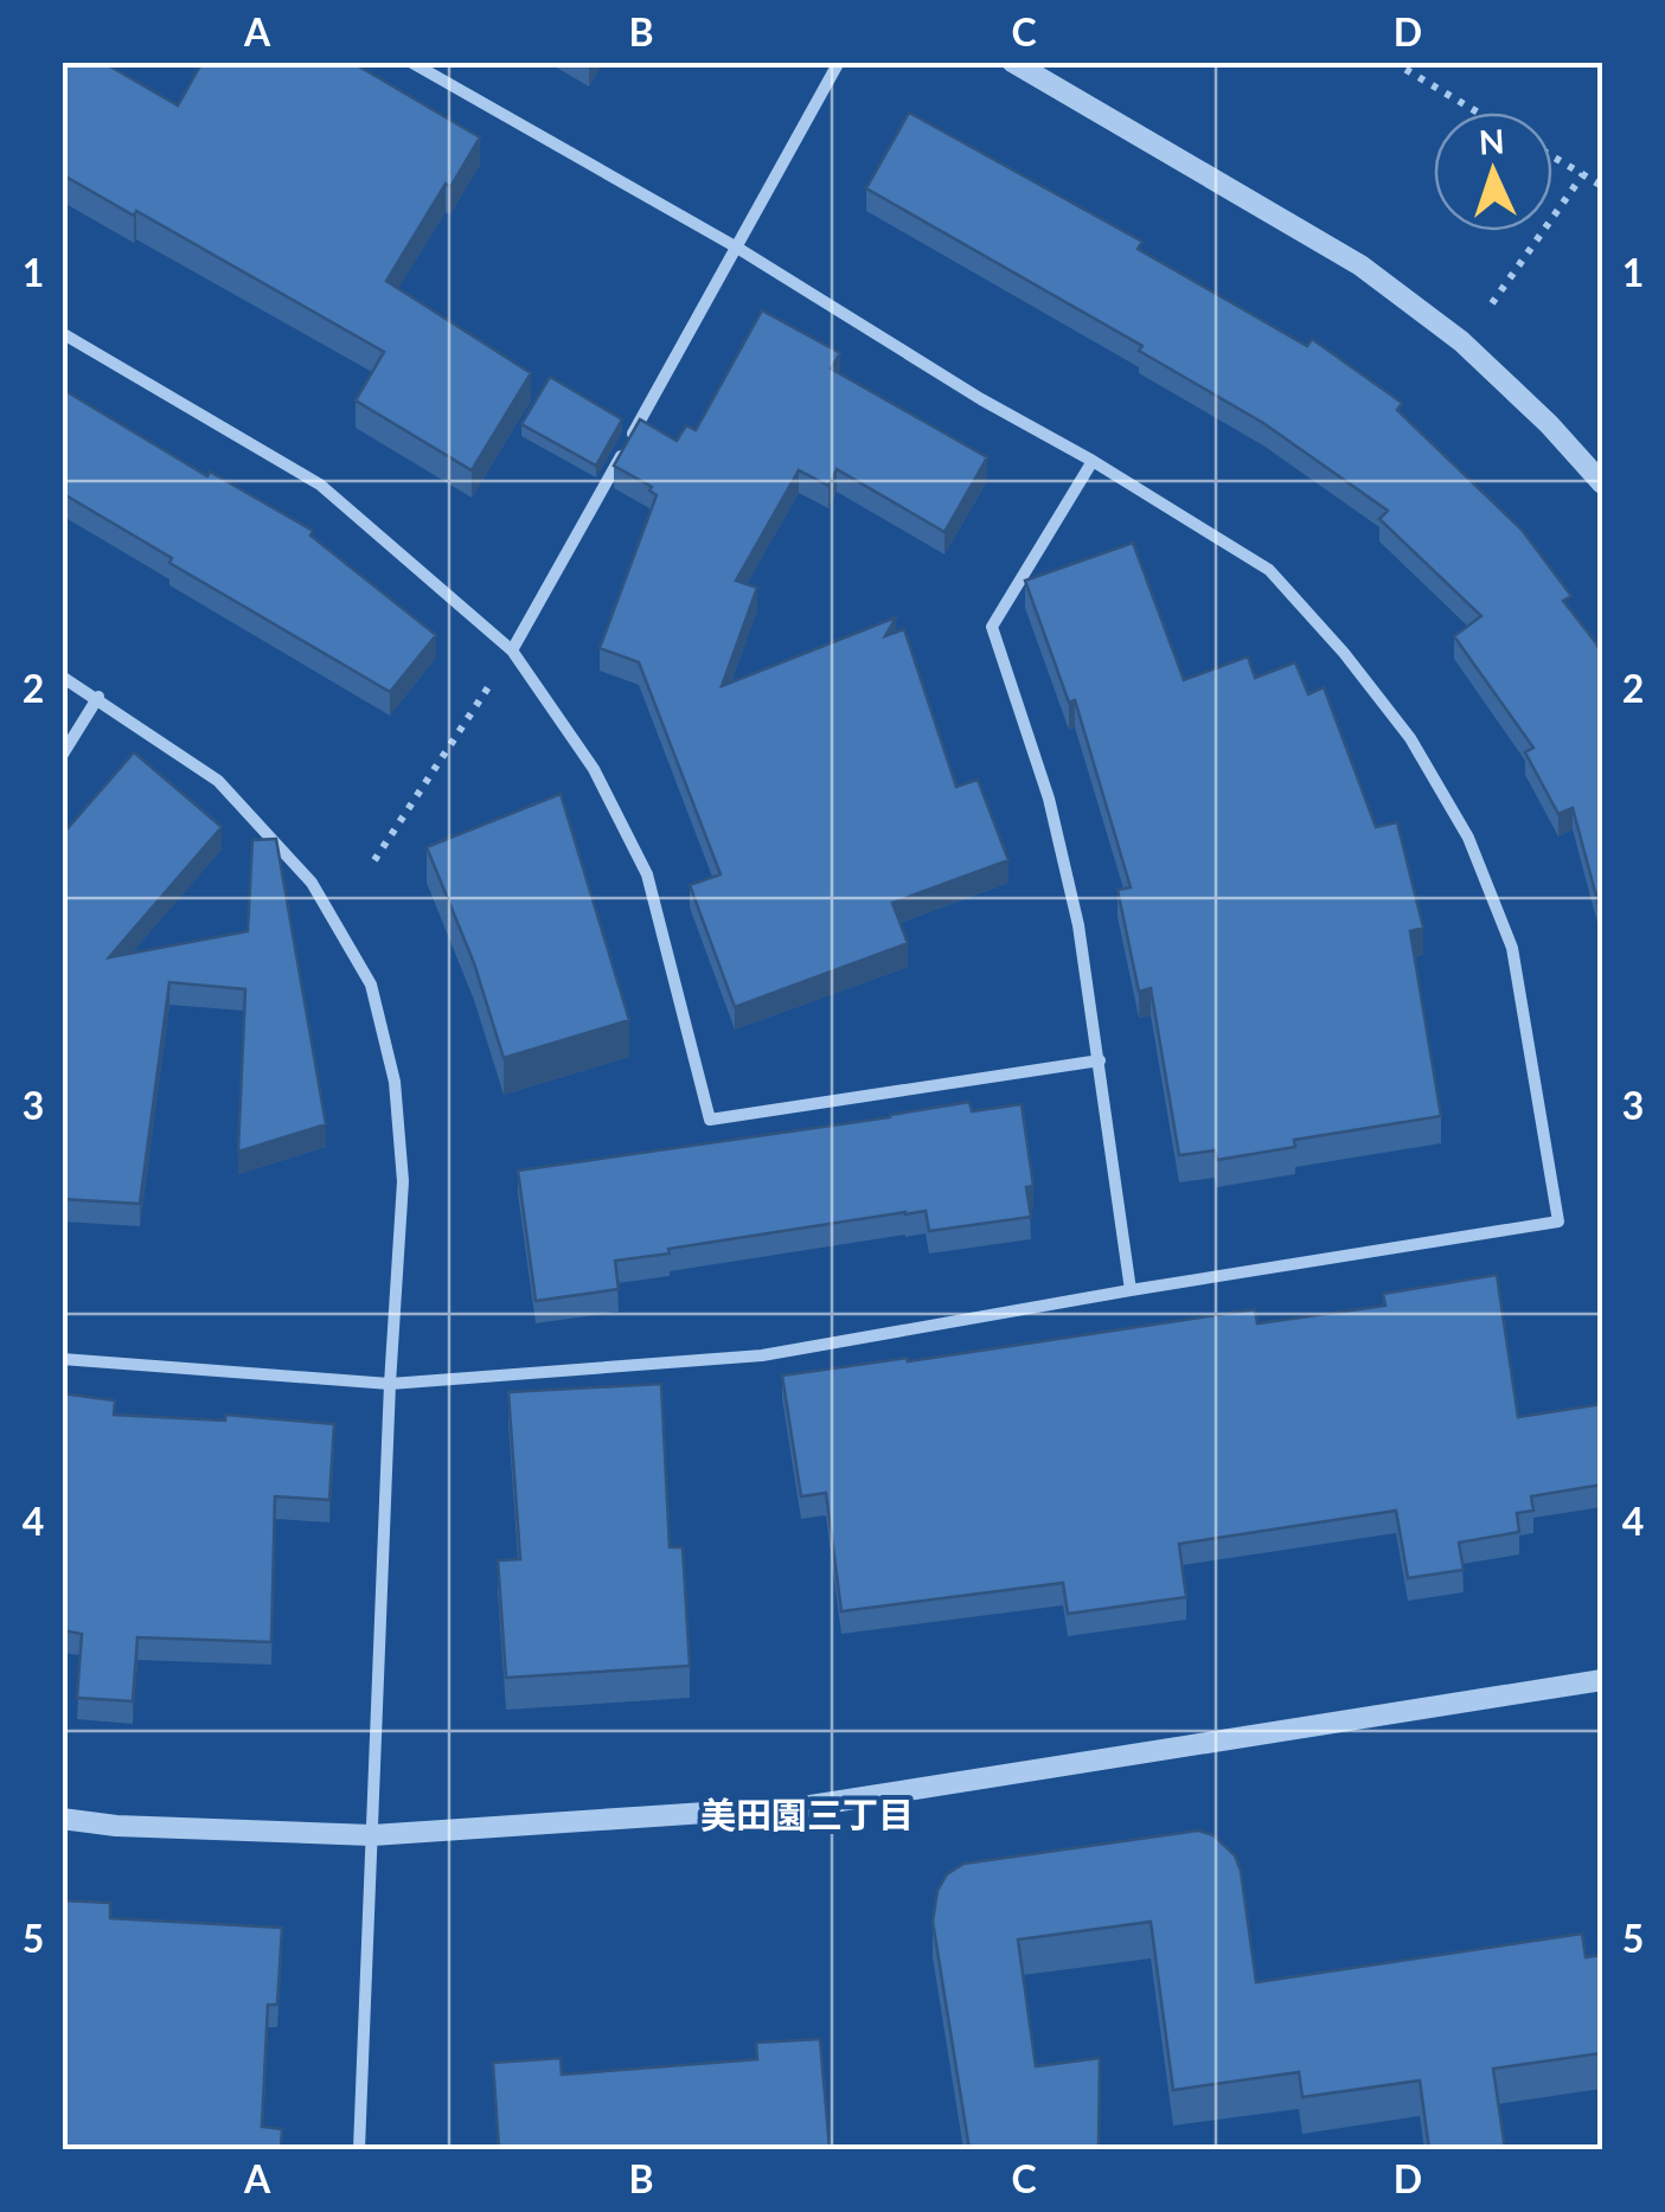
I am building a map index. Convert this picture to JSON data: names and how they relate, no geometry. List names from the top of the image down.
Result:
{
  "districts": ["美田園三丁目"],
  "north": "top",
  "grid": {
    "columns": [
      "A",
      "B",
      "C",
      "D"
    ],
    "rows": [
      "1",
      "2",
      "3",
      "4",
      "5"
    ]
  }
}
